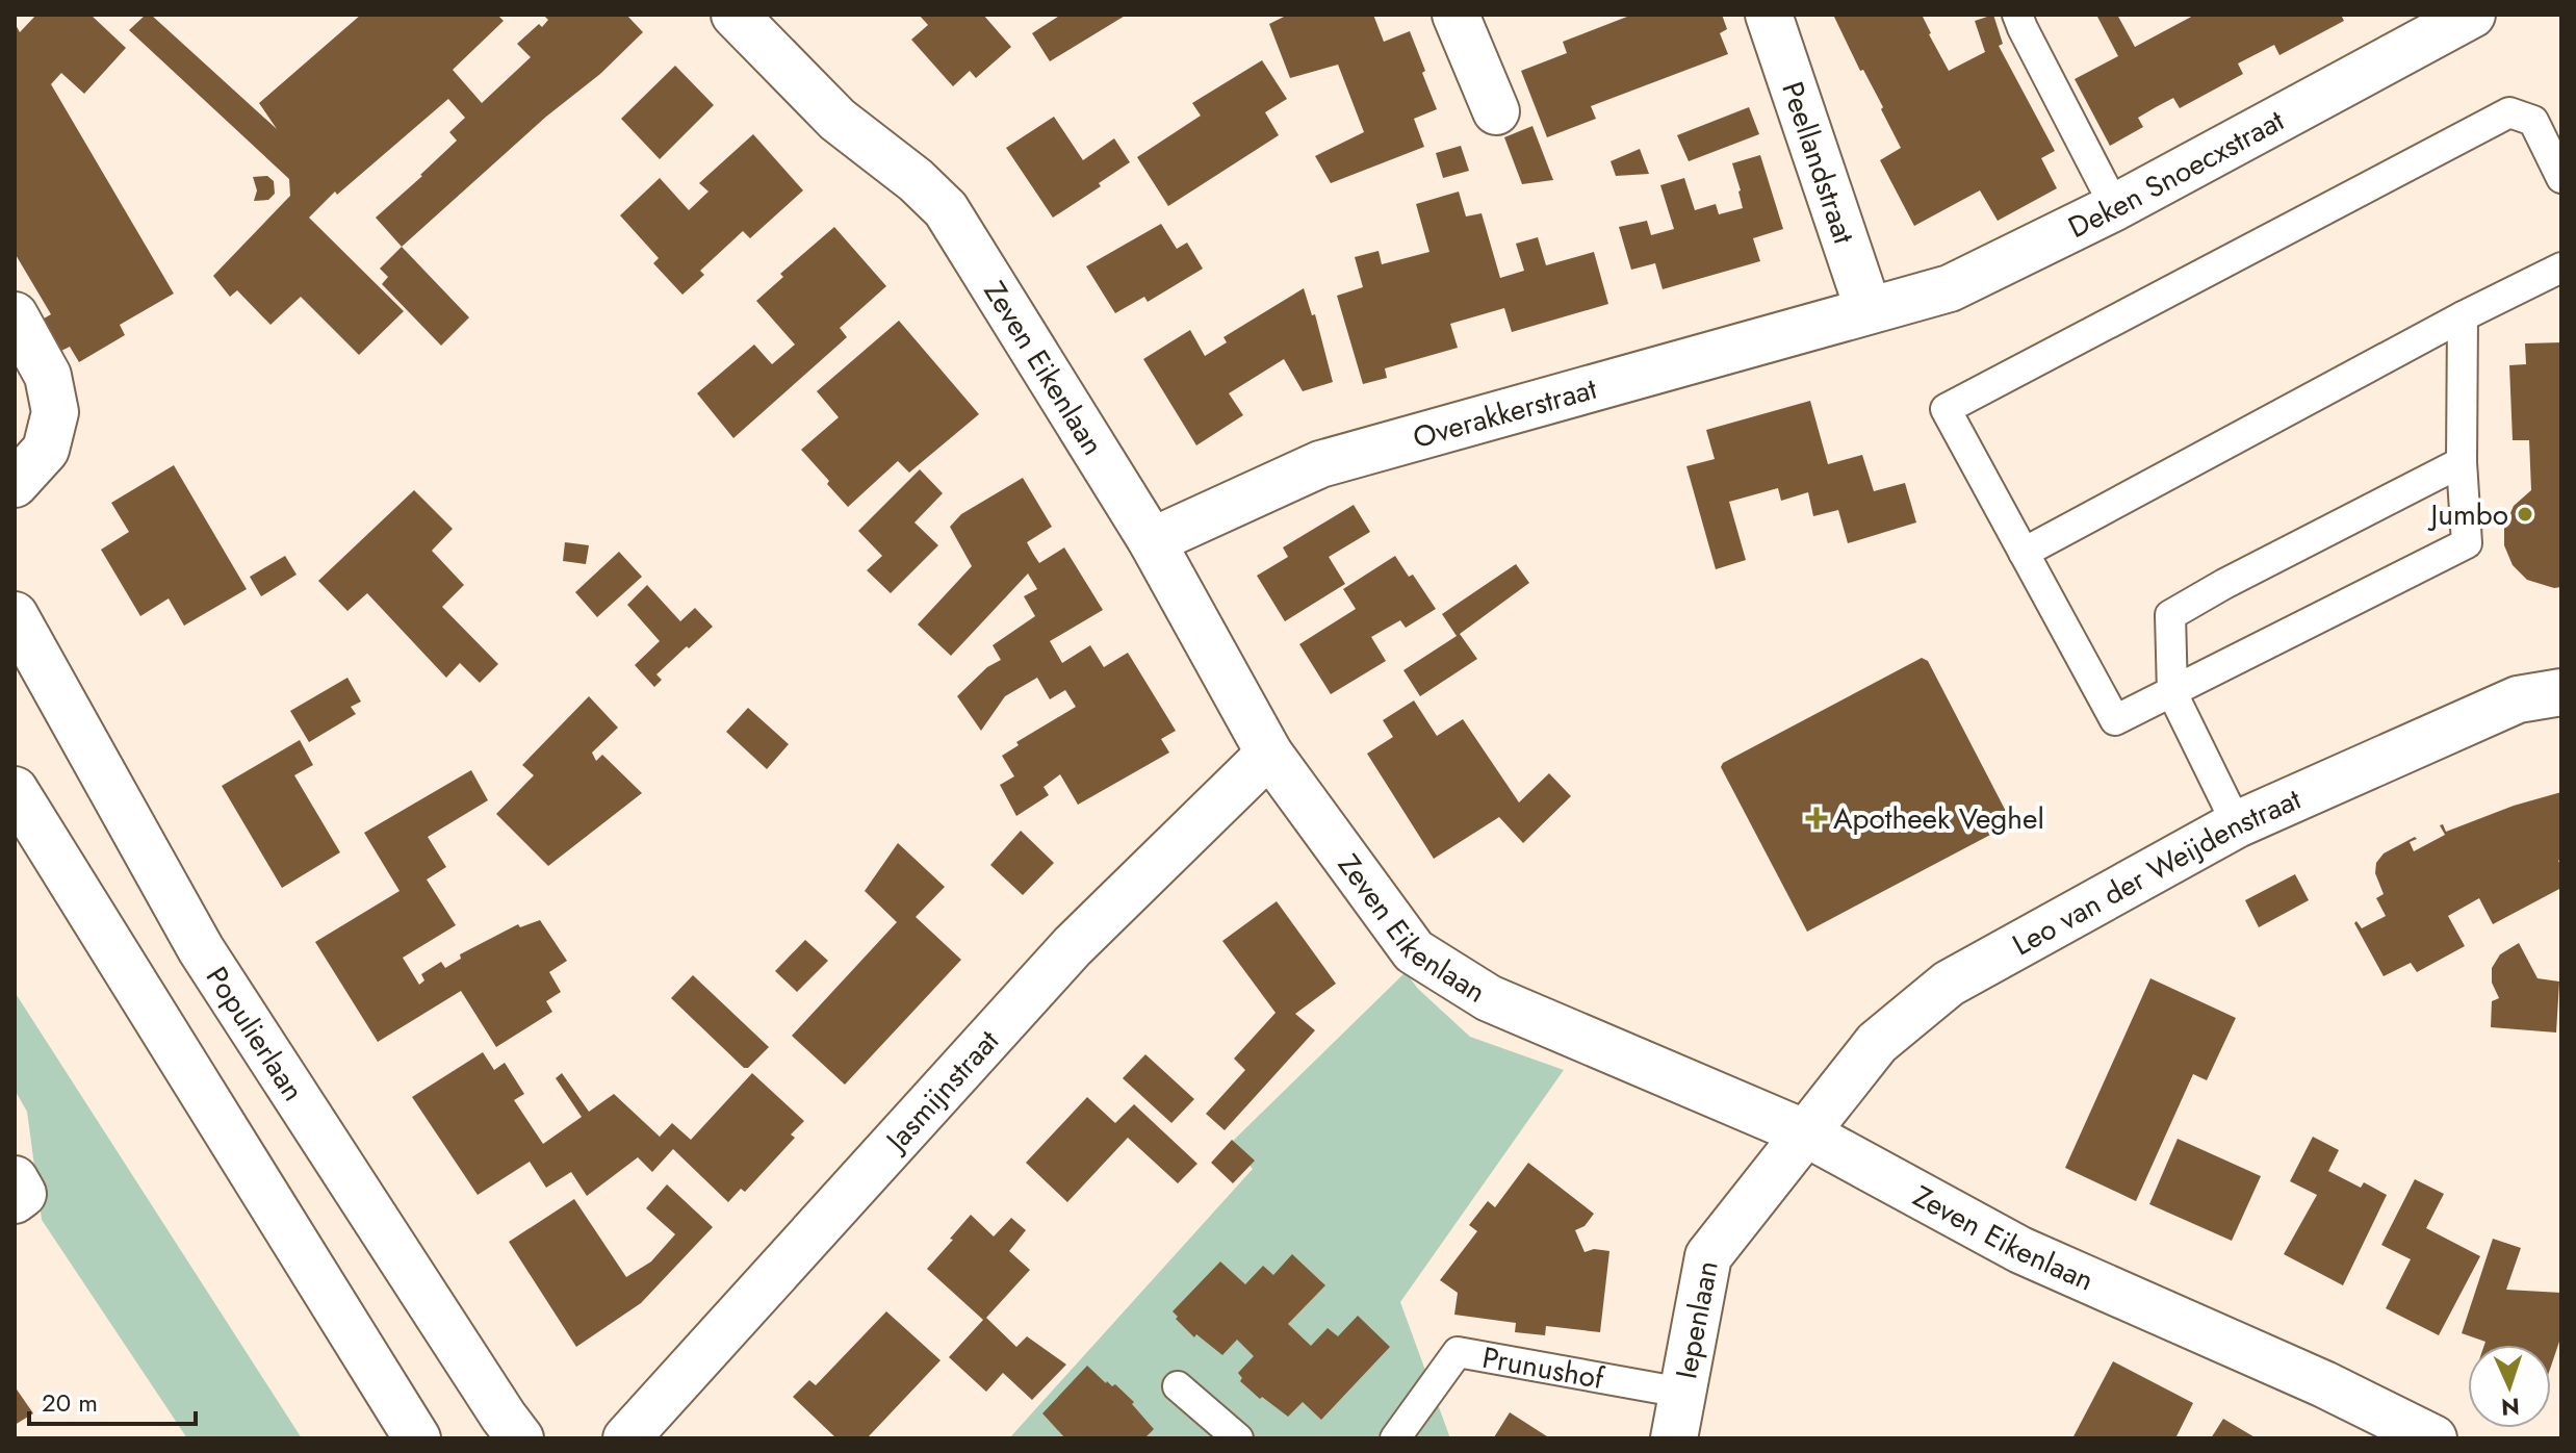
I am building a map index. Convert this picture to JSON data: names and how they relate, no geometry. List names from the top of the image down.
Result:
{
  "streets": {
    "street": [
      "Peellandstraat",
      "Deken Snoecxstraat",
      "Zeven Eikenlaan",
      "Overakkerstraat",
      "Leo van der Weijdenstraat",
      "Populierlaan",
      "Jasmijnstraat",
      "Iepenlaan"
    ],
    "lane": ["Prunushof"]
  },
  "crossings": [
    ["Peellandstraat", "Deken Snoecxstraat"],
    ["Peellandstraat", "Overakkerstraat"],
    ["Deken Snoecxstraat", "Overakkerstraat"],
    ["Zeven Eikenlaan", "Overakkerstraat"],
    ["Zeven Eikenlaan", "Leo van der Weijdenstraat"],
    ["Zeven Eikenlaan", "Jasmijnstraat"],
    ["Zeven Eikenlaan", "Iepenlaan"],
    ["Leo van der Weijdenstraat", "Iepenlaan"],
    ["Iepenlaan", "Prunushof"]
  ],
  "places": {
    "other": ["Jumbo"],
    "health": ["Apotheek Veghel"]
  },
  "scale_bar": "20 m",
  "north": "bottom"
}
